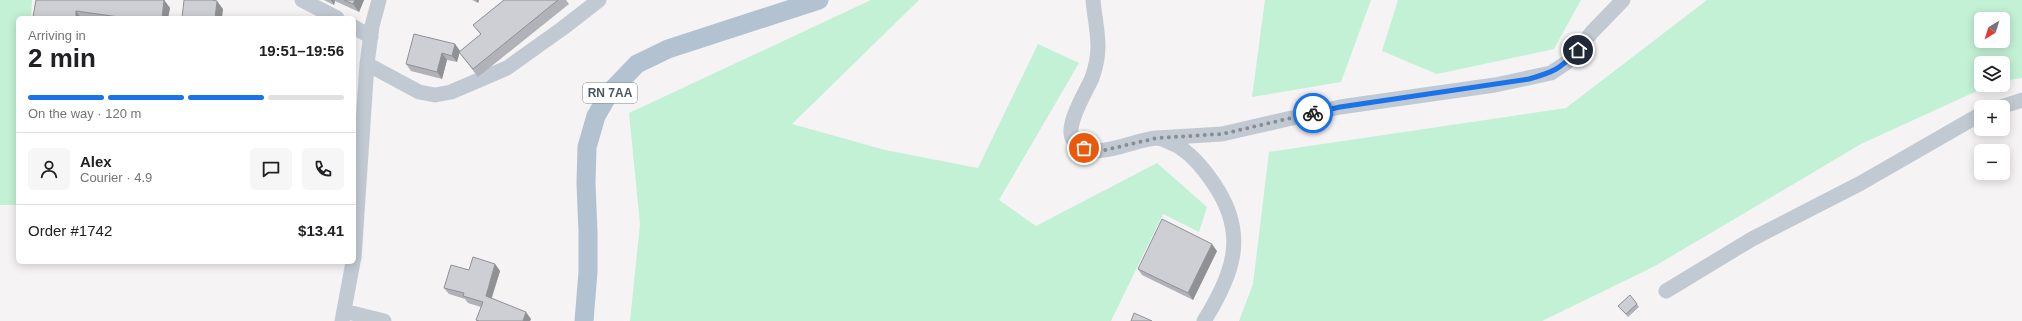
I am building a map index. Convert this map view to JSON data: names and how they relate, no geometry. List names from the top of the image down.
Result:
{
  "streets": {
    "main road": ["RN 7AA"]
  },
  "north": "bottom left",
  "page": {
    "map_buttons": ["+", "−"],
    "heading": ["2 min", "Arriving in", "19:51–19:56"],
    "panel": [
      "Alex",
      "Courier · 4.9",
      "Order #1742",
      "$13.41"
    ],
    "bar": "On the way · 120 m"
  }
}
